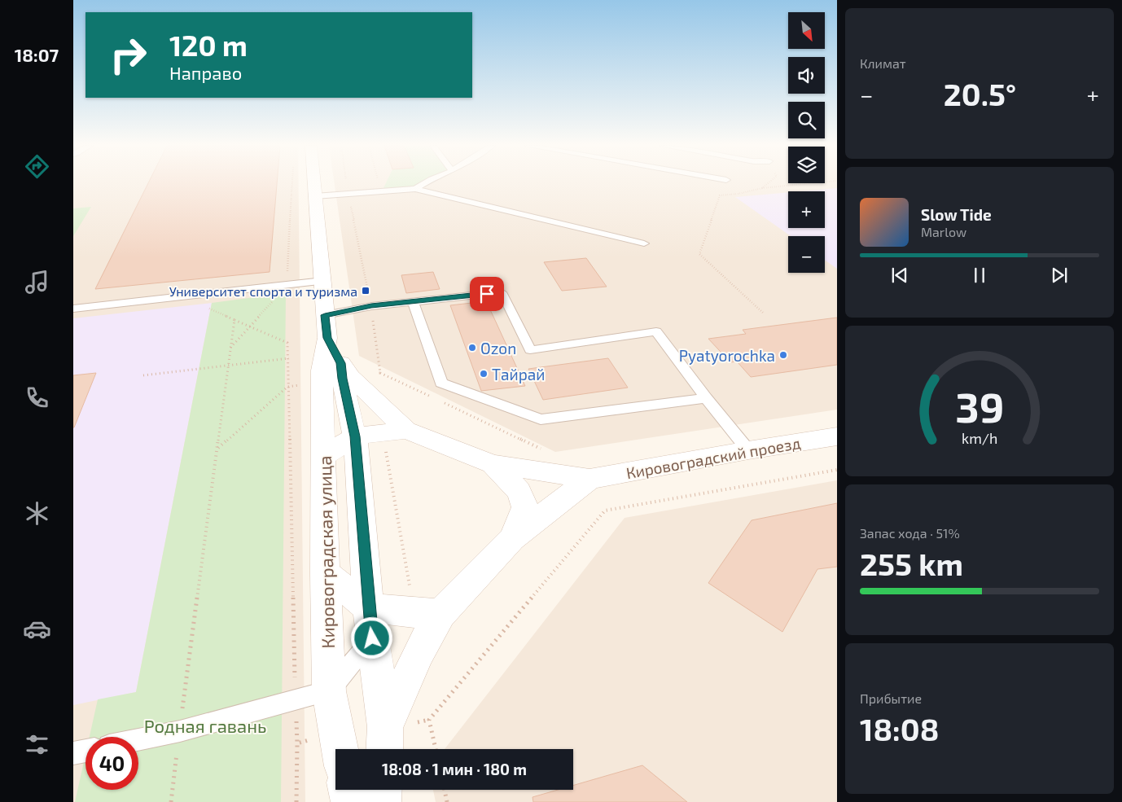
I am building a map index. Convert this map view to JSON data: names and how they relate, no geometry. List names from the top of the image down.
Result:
{
  "streets": {
    "street": ["Кировоградский проезд", "Кировоградская улица"]
  },
  "parks": ["Родная гавань"],
  "places": {
    "transit": ["Университет спорта и туризма"],
    "other": ["Ozon", "Pyatyorochka", "Тайрай"]
  },
  "north": "bottom right",
  "page": {
    "tabs": "18:07",
    "tile": [
      "Климат",
      ["Запас хода · 51%", "255 km"],
      ["Прибытие", "18:08"]
    ],
    "map_buttons": ["+", "−"],
    "turn": ["120 m", "Направо"],
    "heat": ["−", "20.5°", "+"],
    "song": ["Slow Tide", "Marlow"],
    "limit": "40",
    "trip": "18:08 · 1 мин · 180 m",
    "gauge": ["39", "km/h"]
  }
}
